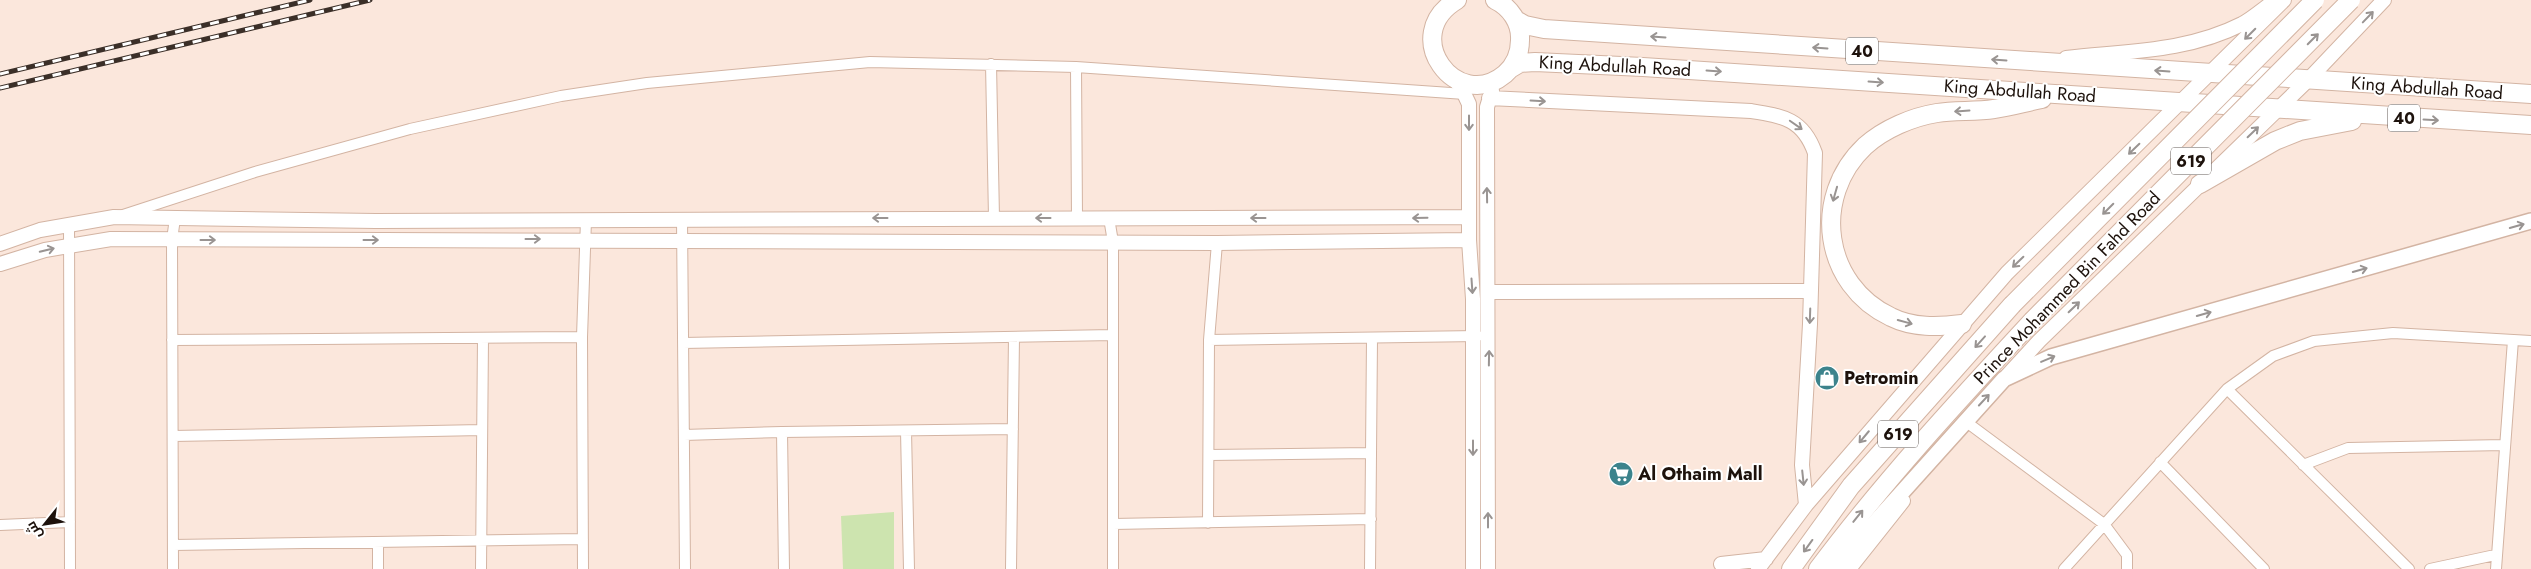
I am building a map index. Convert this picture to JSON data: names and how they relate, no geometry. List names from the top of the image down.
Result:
{
  "streets": {
    "highway": [
      "40",
      "King Abdullah Road",
      "619",
      "Prince Mohammed Bin Fahd Road"
    ]
  },
  "crossings": [
    ["King Abdullah Road", "Prince Mohammed Bin Fahd Road"]
  ],
  "places": {
    "shop": ["Petromin"],
    "supermarket": ["Al Othaim Mall"]
  },
  "north": "bottom left"
}
